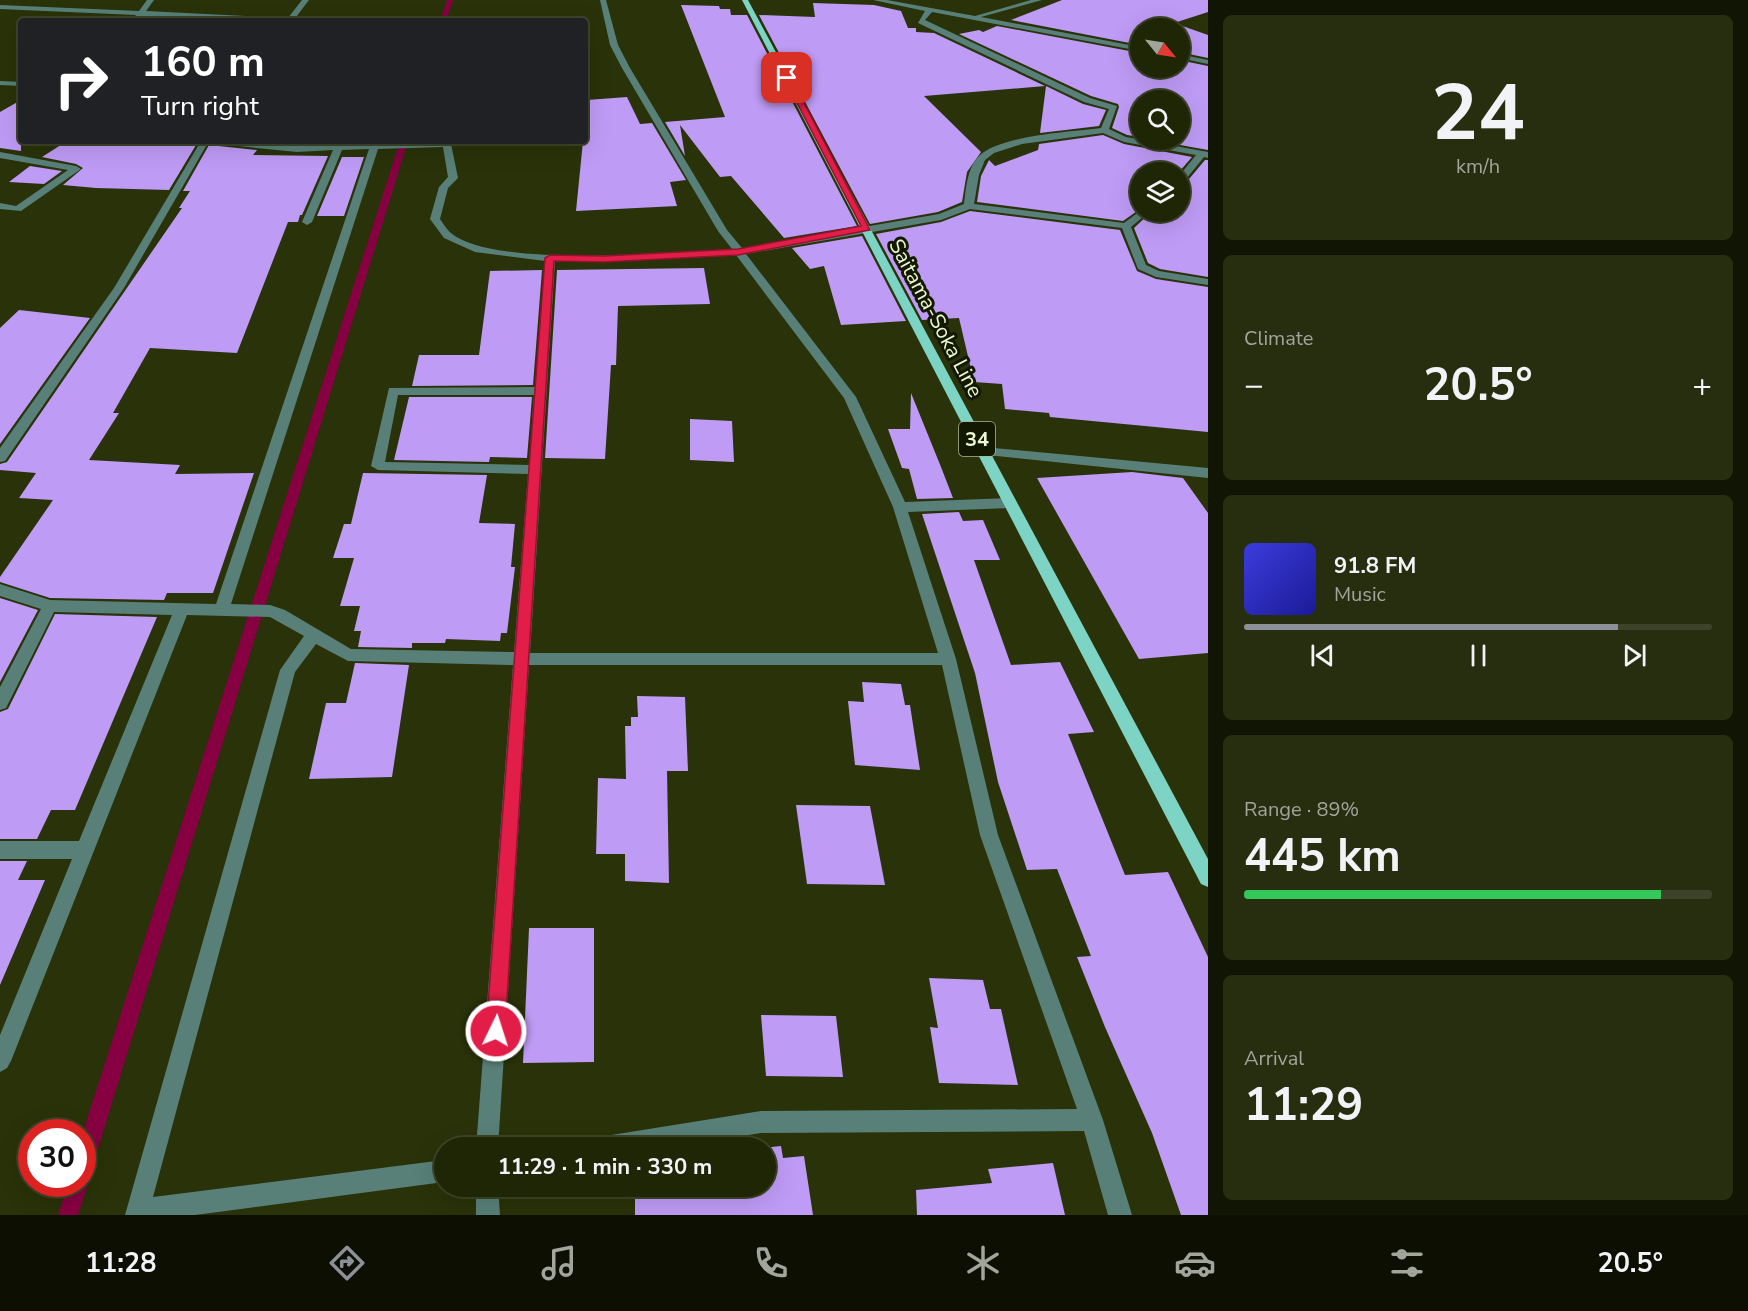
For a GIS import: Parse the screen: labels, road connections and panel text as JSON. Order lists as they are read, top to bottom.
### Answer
{
  "streets": {
    "main road": ["Saitama-Soka Line", "34"]
  },
  "north": "bottom right",
  "page": {
    "tile": [
      ["24", "km/h"],
      "Climate",
      ["Range · 89%", "445 km"],
      ["Arrival", "11:29"]
    ],
    "turn": ["160 m", "Turn right"],
    "heat": ["−", "20.5°", "+"],
    "song": ["91.8 FM", "Music"],
    "limit": "30",
    "trip": "11:29 · 1 min · 330 m",
    "tabs": ["11:28", "20.5°"]
  }
}
